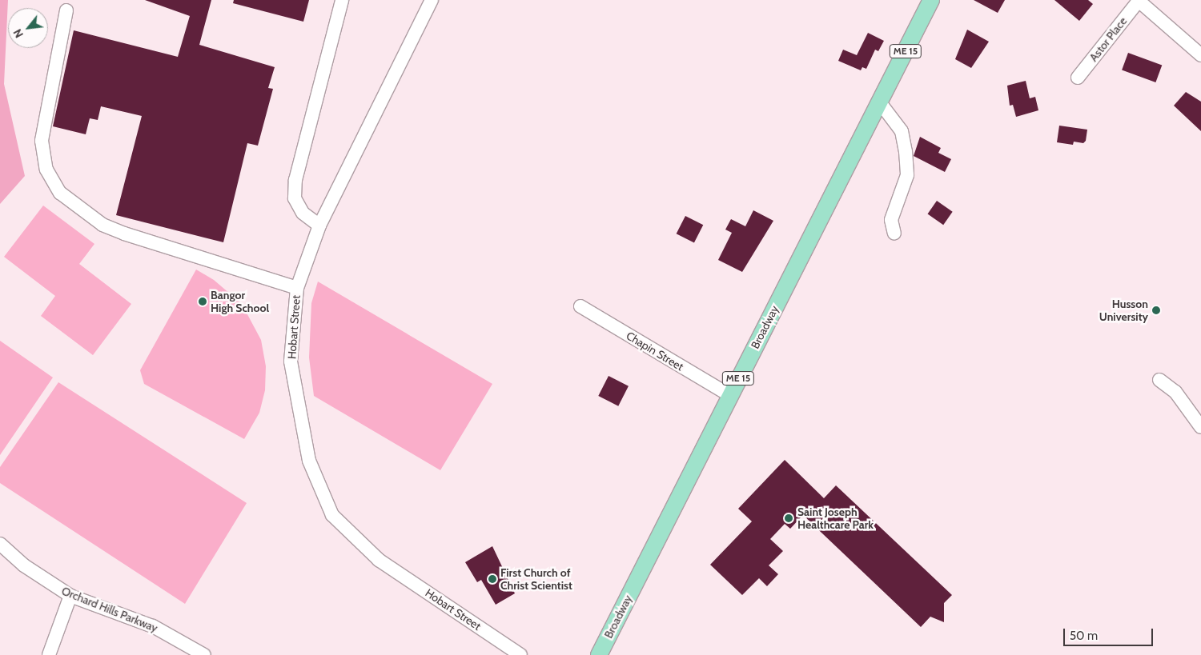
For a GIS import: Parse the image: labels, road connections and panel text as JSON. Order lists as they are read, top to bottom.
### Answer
{
  "streets": {
    "main road": ["ME 15", "Broadway"],
    "street": [
      "Astor Place",
      "Hobart Street",
      "Chapin Street",
      "Orchard Hills Parkway"
    ]
  },
  "crossings": [
    ["Broadway", "Chapin Street"]
  ],
  "places": [
    "Bangor High School",
    "Husson University",
    "Saint Joseph Healthcare Park",
    "First Church of Christ Scientist"
  ],
  "scale_bar": "50 m",
  "north": "bottom left"
}
